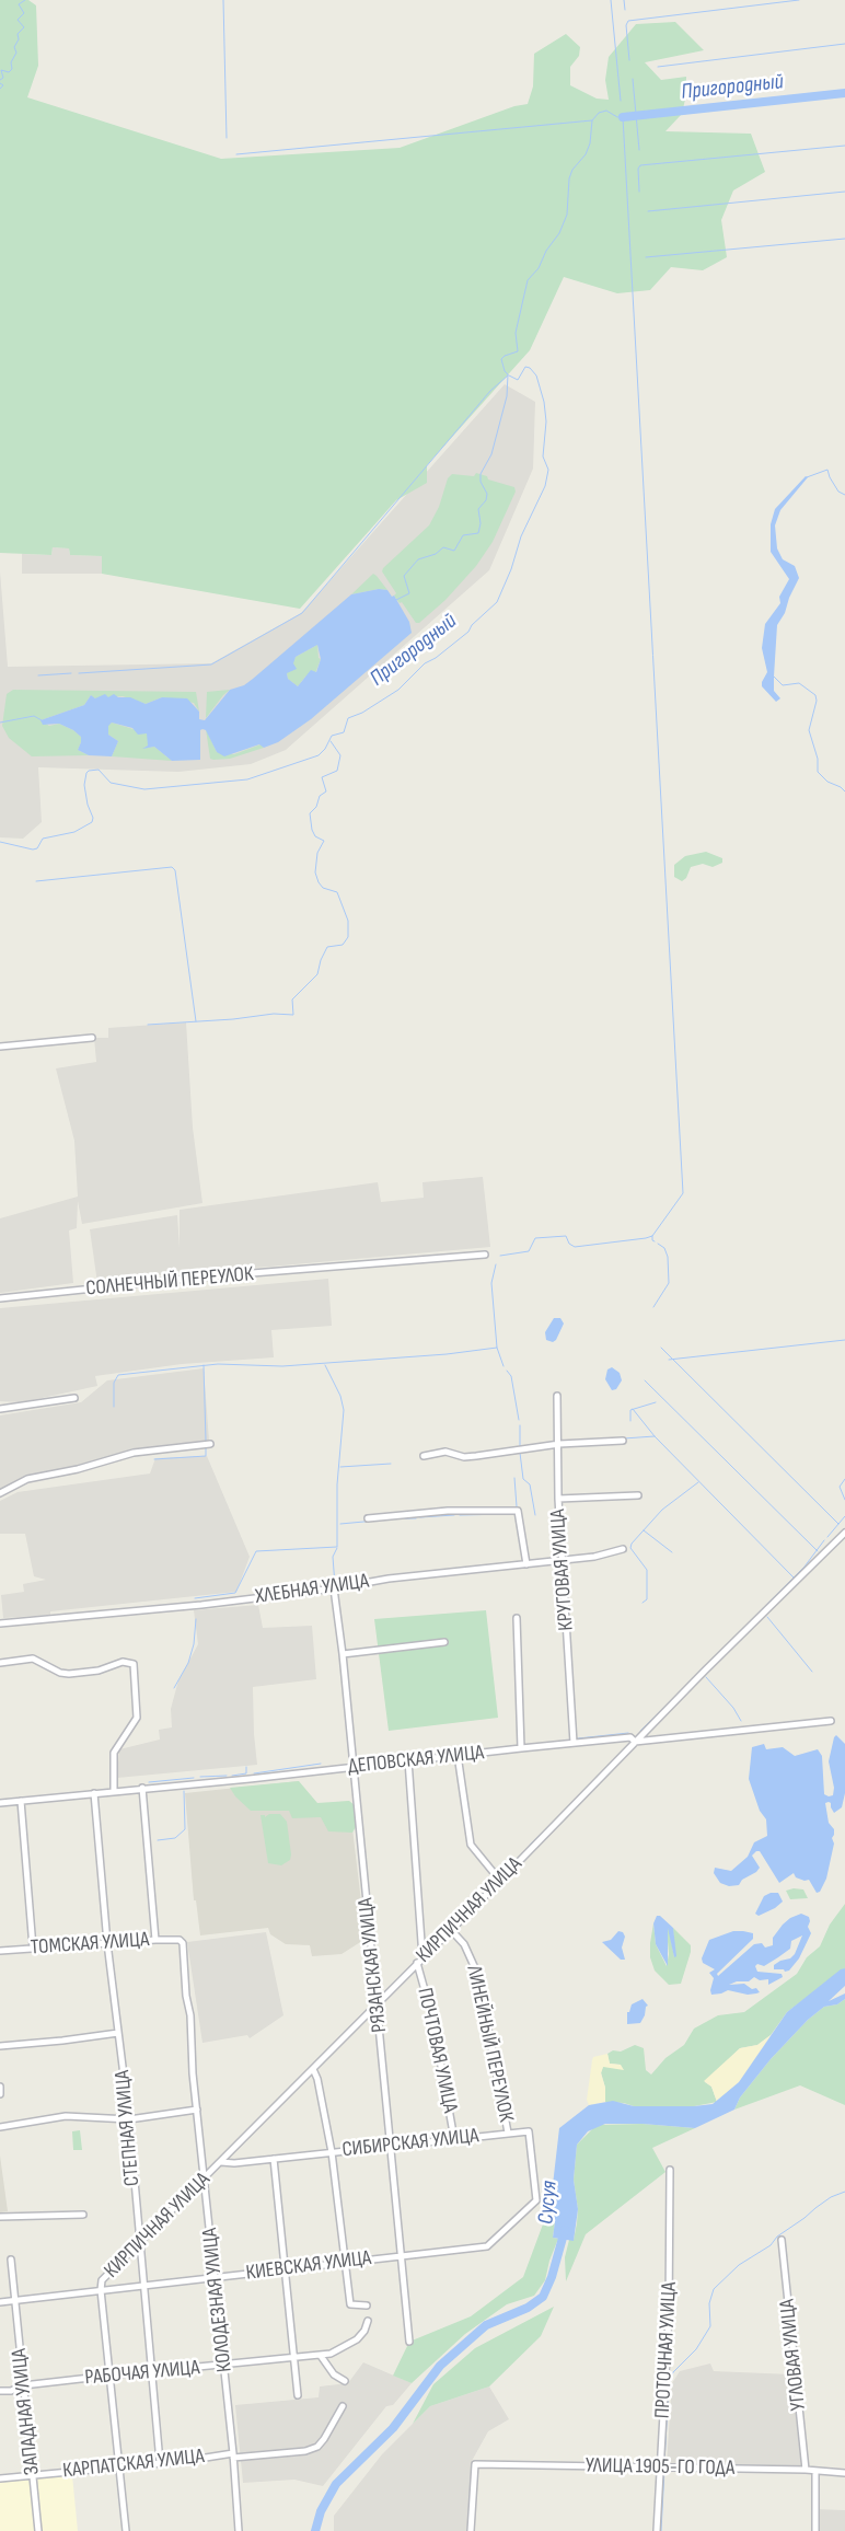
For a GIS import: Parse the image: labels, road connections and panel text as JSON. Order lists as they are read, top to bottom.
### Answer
{
  "streets": {
    "street": [
      "СОЛНЕЧНЫЙ ПЕРЕУЛОК",
      "КРУГОВАЯ УЛИЦА",
      "ХЛЕБНАЯ УЛИЦА",
      "ДЕПОВСКАЯ УЛИЦА",
      "КИРПИЧНАЯ УЛИЦА",
      "ТОМСКАЯ УЛИЦА",
      "РЯЗАНСКАЯ УЛИЦА",
      "ЛИНЕЙНЫЙ ПЕРЕУЛОК",
      "ПОЧТОВАЯ УЛИЦА",
      "СТЕПНАЯ УЛИЦА",
      "СИБИРСКАЯ УЛИЦА",
      "КИЕВСКАЯ УЛИЦА",
      "КОЛОДЕЗНАЯ УЛИЦА",
      "ПРОТОЧНАЯ УЛИЦА",
      "УГЛОВАЯ УЛИЦА",
      "РАБОЧАЯ УЛИЦА",
      "ЗАПАДНАЯ УЛИЦА",
      "КАРПАТСКАЯ УЛИЦА",
      "УЛИЦА 1905-ГО ГОДА"
    ]
  },
  "crossings": [
    ["КРУГОВАЯ УЛИЦА", "ХЛЕБНАЯ УЛИЦА"],
    ["КРУГОВАЯ УЛИЦА", "ДЕПОВСКАЯ УЛИЦА"],
    ["ХЛЕБНАЯ УЛИЦА", "РЯЗАНСКАЯ УЛИЦА"],
    ["ДЕПОВСКАЯ УЛИЦА", "КИРПИЧНАЯ УЛИЦА"],
    ["ДЕПОВСКАЯ УЛИЦА", "РЯЗАНСКАЯ УЛИЦА"],
    ["ДЕПОВСКАЯ УЛИЦА", "ПОЧТОВАЯ УЛИЦА"],
    ["ДЕПОВСКАЯ УЛИЦА", "СТЕПНАЯ УЛИЦА"],
    ["КИРПИЧНАЯ УЛИЦА", "РЯЗАНСКАЯ УЛИЦА"],
    ["КИРПИЧНАЯ УЛИЦА", "ЛИНЕЙНЫЙ ПЕРЕУЛОК"],
    ["КИРПИЧНАЯ УЛИЦА", "ПОЧТОВАЯ УЛИЦА"],
    ["КИРПИЧНАЯ УЛИЦА", "СТЕПНАЯ УЛИЦА"],
    ["КИРПИЧНАЯ УЛИЦА", "СИБИРСКАЯ УЛИЦА"],
    ["КИРПИЧНАЯ УЛИЦА", "КИЕВСКАЯ УЛИЦА"],
    ["КИРПИЧНАЯ УЛИЦА", "КОЛОДЕЗНАЯ УЛИЦА"],
    ["ТОМСКАЯ УЛИЦА", "СТЕПНАЯ УЛИЦА"],
    ["ТОМСКАЯ УЛИЦА", "КОЛОДЕЗНАЯ УЛИЦА"],
    ["РЯЗАНСКАЯ УЛИЦА", "СИБИРСКАЯ УЛИЦА"],
    ["РЯЗАНСКАЯ УЛИЦА", "КИЕВСКАЯ УЛИЦА"],
    ["ЛИНЕЙНЫЙ ПЕРЕУЛОК", "СИБИРСКАЯ УЛИЦА"],
    ["ПОЧТОВАЯ УЛИЦА", "СИБИРСКАЯ УЛИЦА"],
    ["СТЕПНАЯ УЛИЦА", "КИЕВСКАЯ УЛИЦА"],
    ["СТЕПНАЯ УЛИЦА", "РАБОЧАЯ УЛИЦА"],
    ["СТЕПНАЯ УЛИЦА", "КАРПАТСКАЯ УЛИЦА"],
    ["СИБИРСКАЯ УЛИЦА", "КИЕВСКАЯ УЛИЦА"],
    ["КИЕВСКАЯ УЛИЦА", "КОЛОДЕЗНАЯ УЛИЦА"],
    ["КИЕВСКАЯ УЛИЦА", "ЗАПАДНАЯ УЛИЦА"],
    ["КОЛОДЕЗНАЯ УЛИЦА", "РАБОЧАЯ УЛИЦА"],
    ["КОЛОДЕЗНАЯ УЛИЦА", "КАРПАТСКАЯ УЛИЦА"],
    ["ПРОТОЧНАЯ УЛИЦА", "УЛИЦА 1905-ГО ГОДА"],
    ["УГЛОВАЯ УЛИЦА", "УЛИЦА 1905-ГО ГОДА"],
    ["РАБОЧАЯ УЛИЦА", "ЗАПАДНАЯ УЛИЦА"],
    ["ЗАПАДНАЯ УЛИЦА", "КАРПАТСКАЯ УЛИЦА"]
  ],
  "water": ["Пригородный", "Сусуя"]
}
